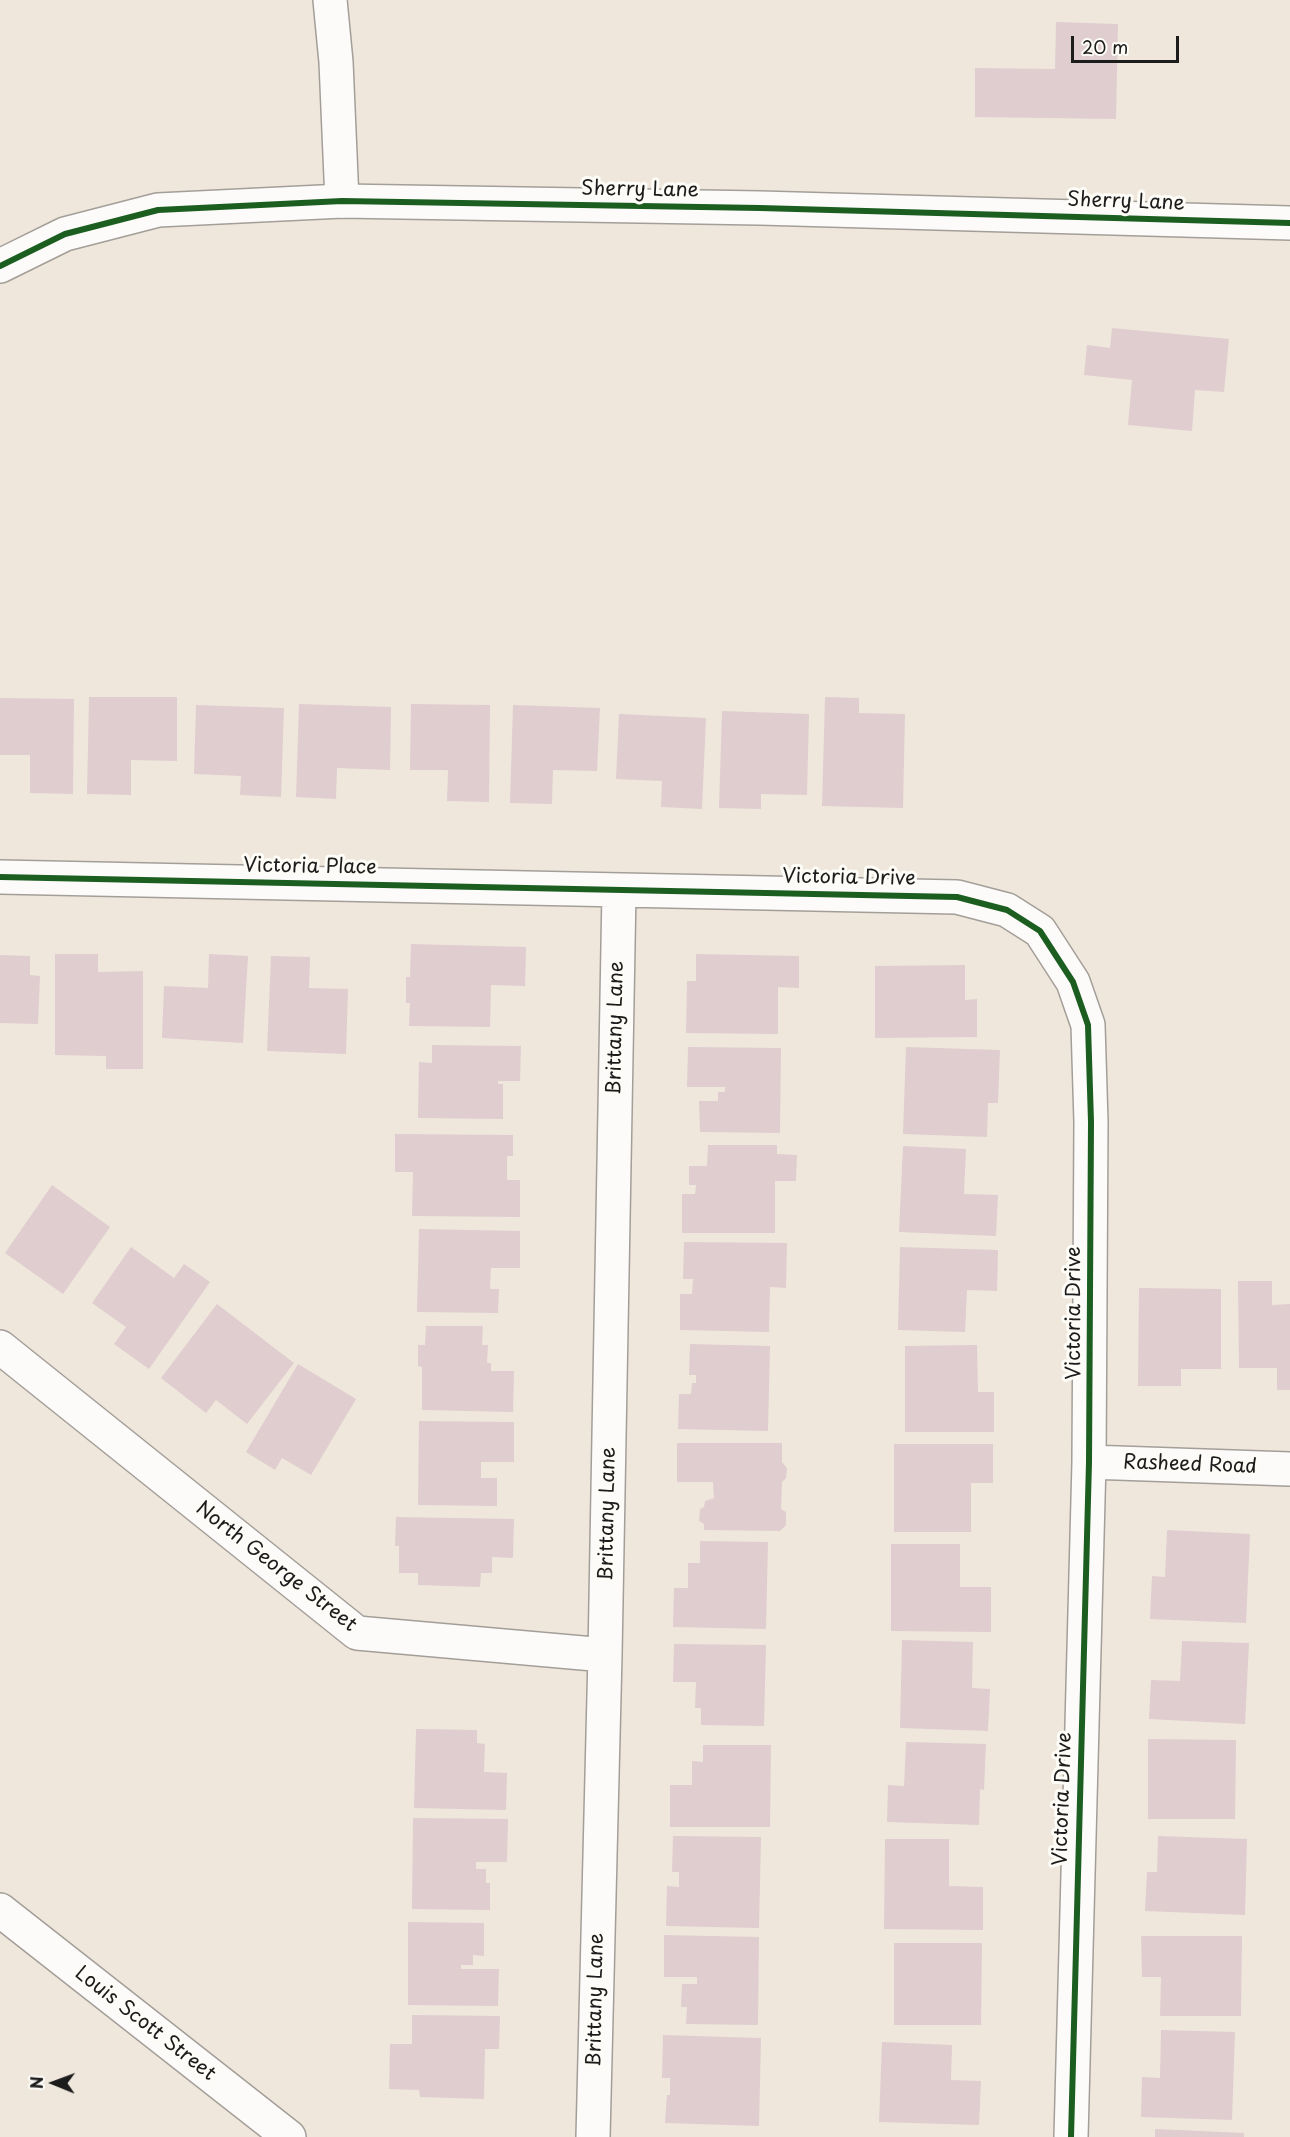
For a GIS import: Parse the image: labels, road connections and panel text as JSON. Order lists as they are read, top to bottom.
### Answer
{
  "streets": {
    "street": [
      "Sherry Lane",
      "Victoria Place",
      "Victoria Drive",
      "Brittany Lane",
      "Rasheed Road",
      "North George Street",
      "Louis Scott Street"
    ]
  },
  "crossings": [
    ["Victoria Place", "Victoria Drive"],
    ["Victoria Place", "Brittany Lane"],
    ["Victoria Drive", "Brittany Lane"],
    ["Victoria Drive", "Rasheed Road"],
    ["Brittany Lane", "North George Street"]
  ],
  "scale_bar": "20 m",
  "north": "left"
}
